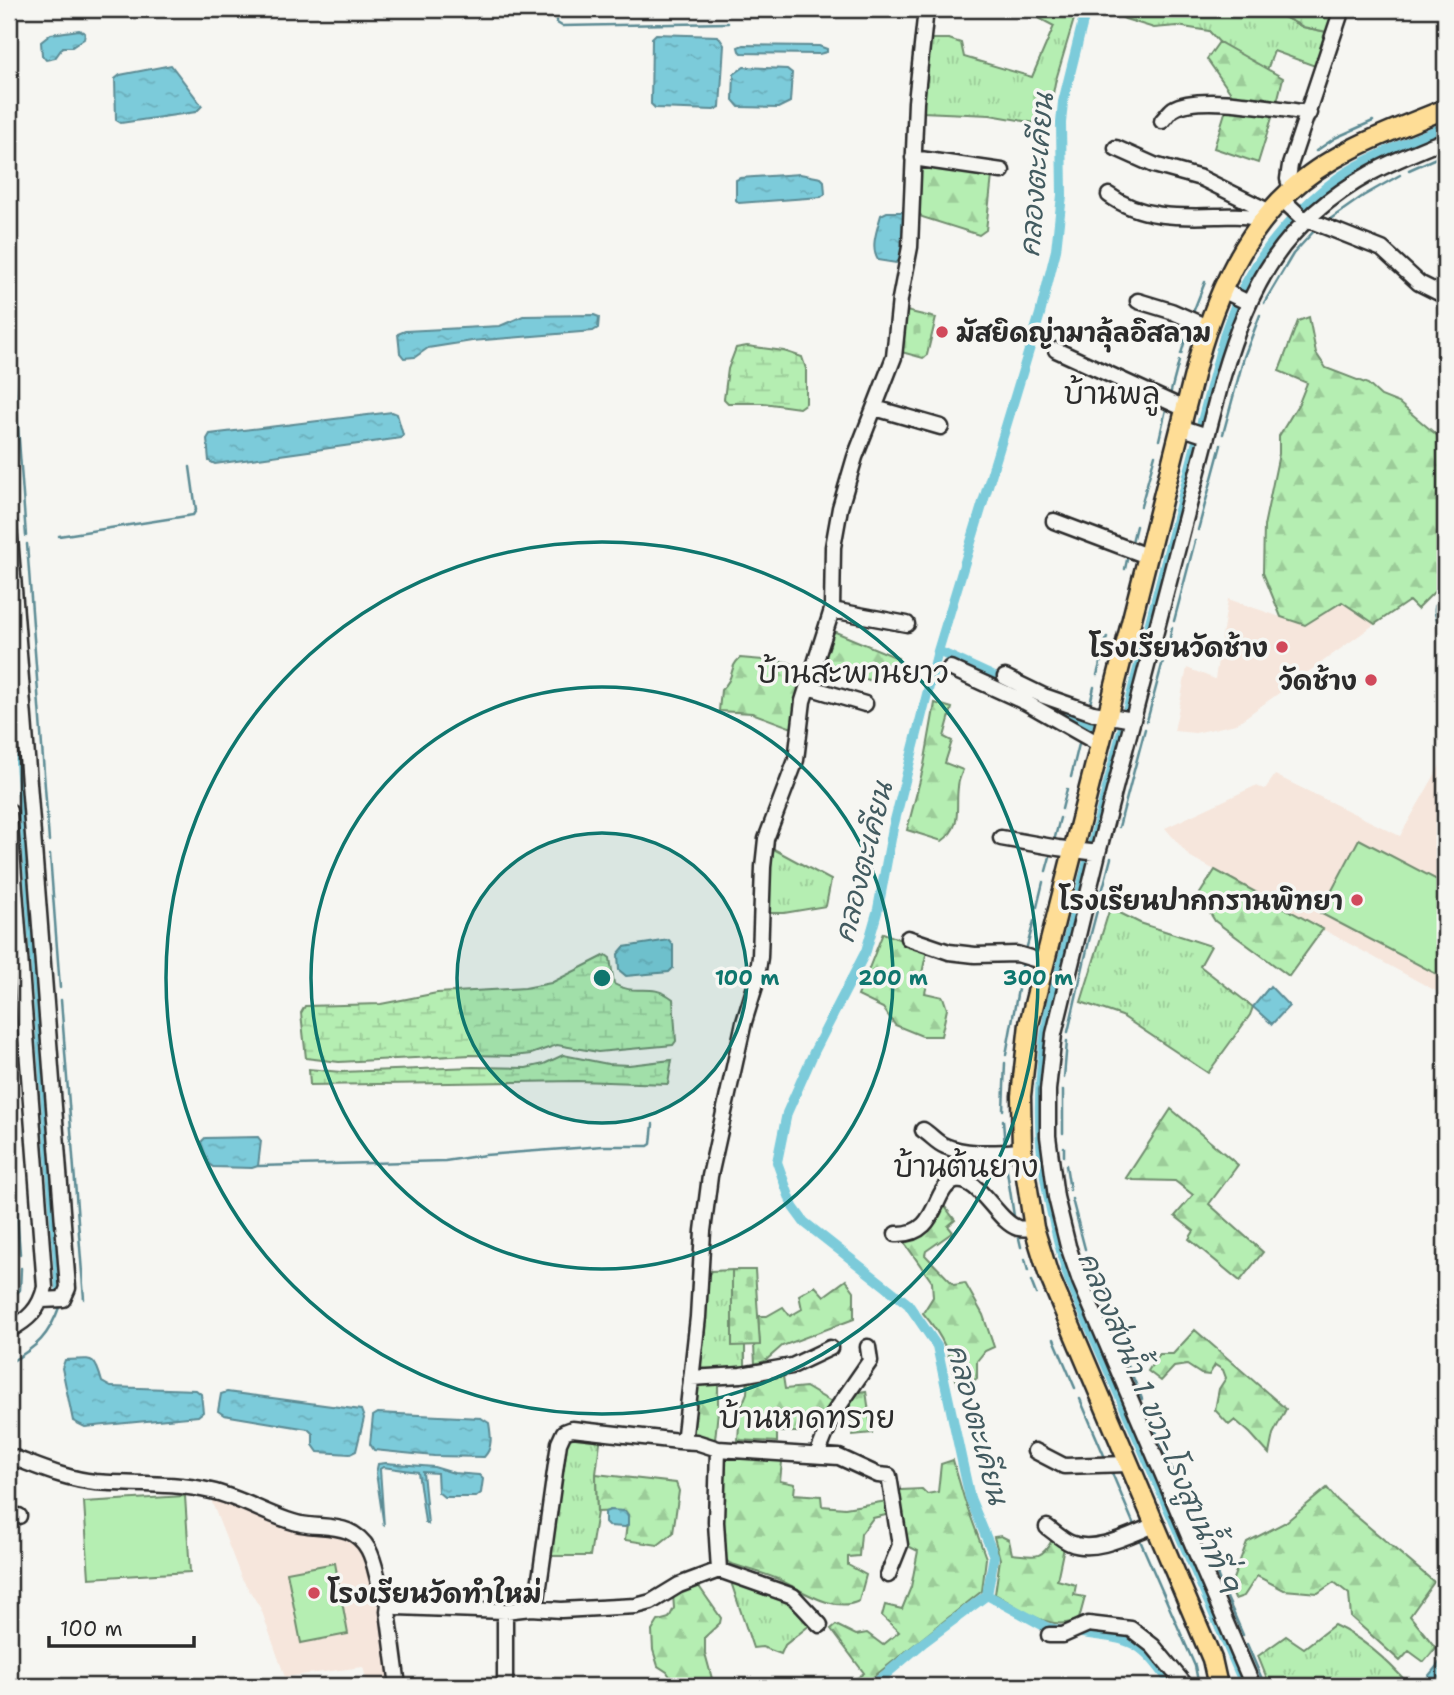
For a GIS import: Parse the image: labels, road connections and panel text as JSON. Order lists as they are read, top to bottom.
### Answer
{
  "districts": [
    "บ้านพลู",
    "บ้านสะพานยาว",
    "บ้านต้นยาง",
    "บ้านหาดทราย"
  ],
  "water": ["คลองตะเคียน", "คลองส่งน้ำ 1 ขวา-โรงสูบน้ำที่ 9"],
  "places": [
    "มัสยิดญ่ามาลุ้ลอิสลาม",
    "โรงเรียนวัดช้าง",
    "วัดช้าง",
    "โรงเรียนปากกรานพิทยา",
    "โรงเรียนวัดทำใหม่"
  ],
  "scale_bar": "100 m",
  "rings": ["100 m", "200 m", "300 m"]
}
